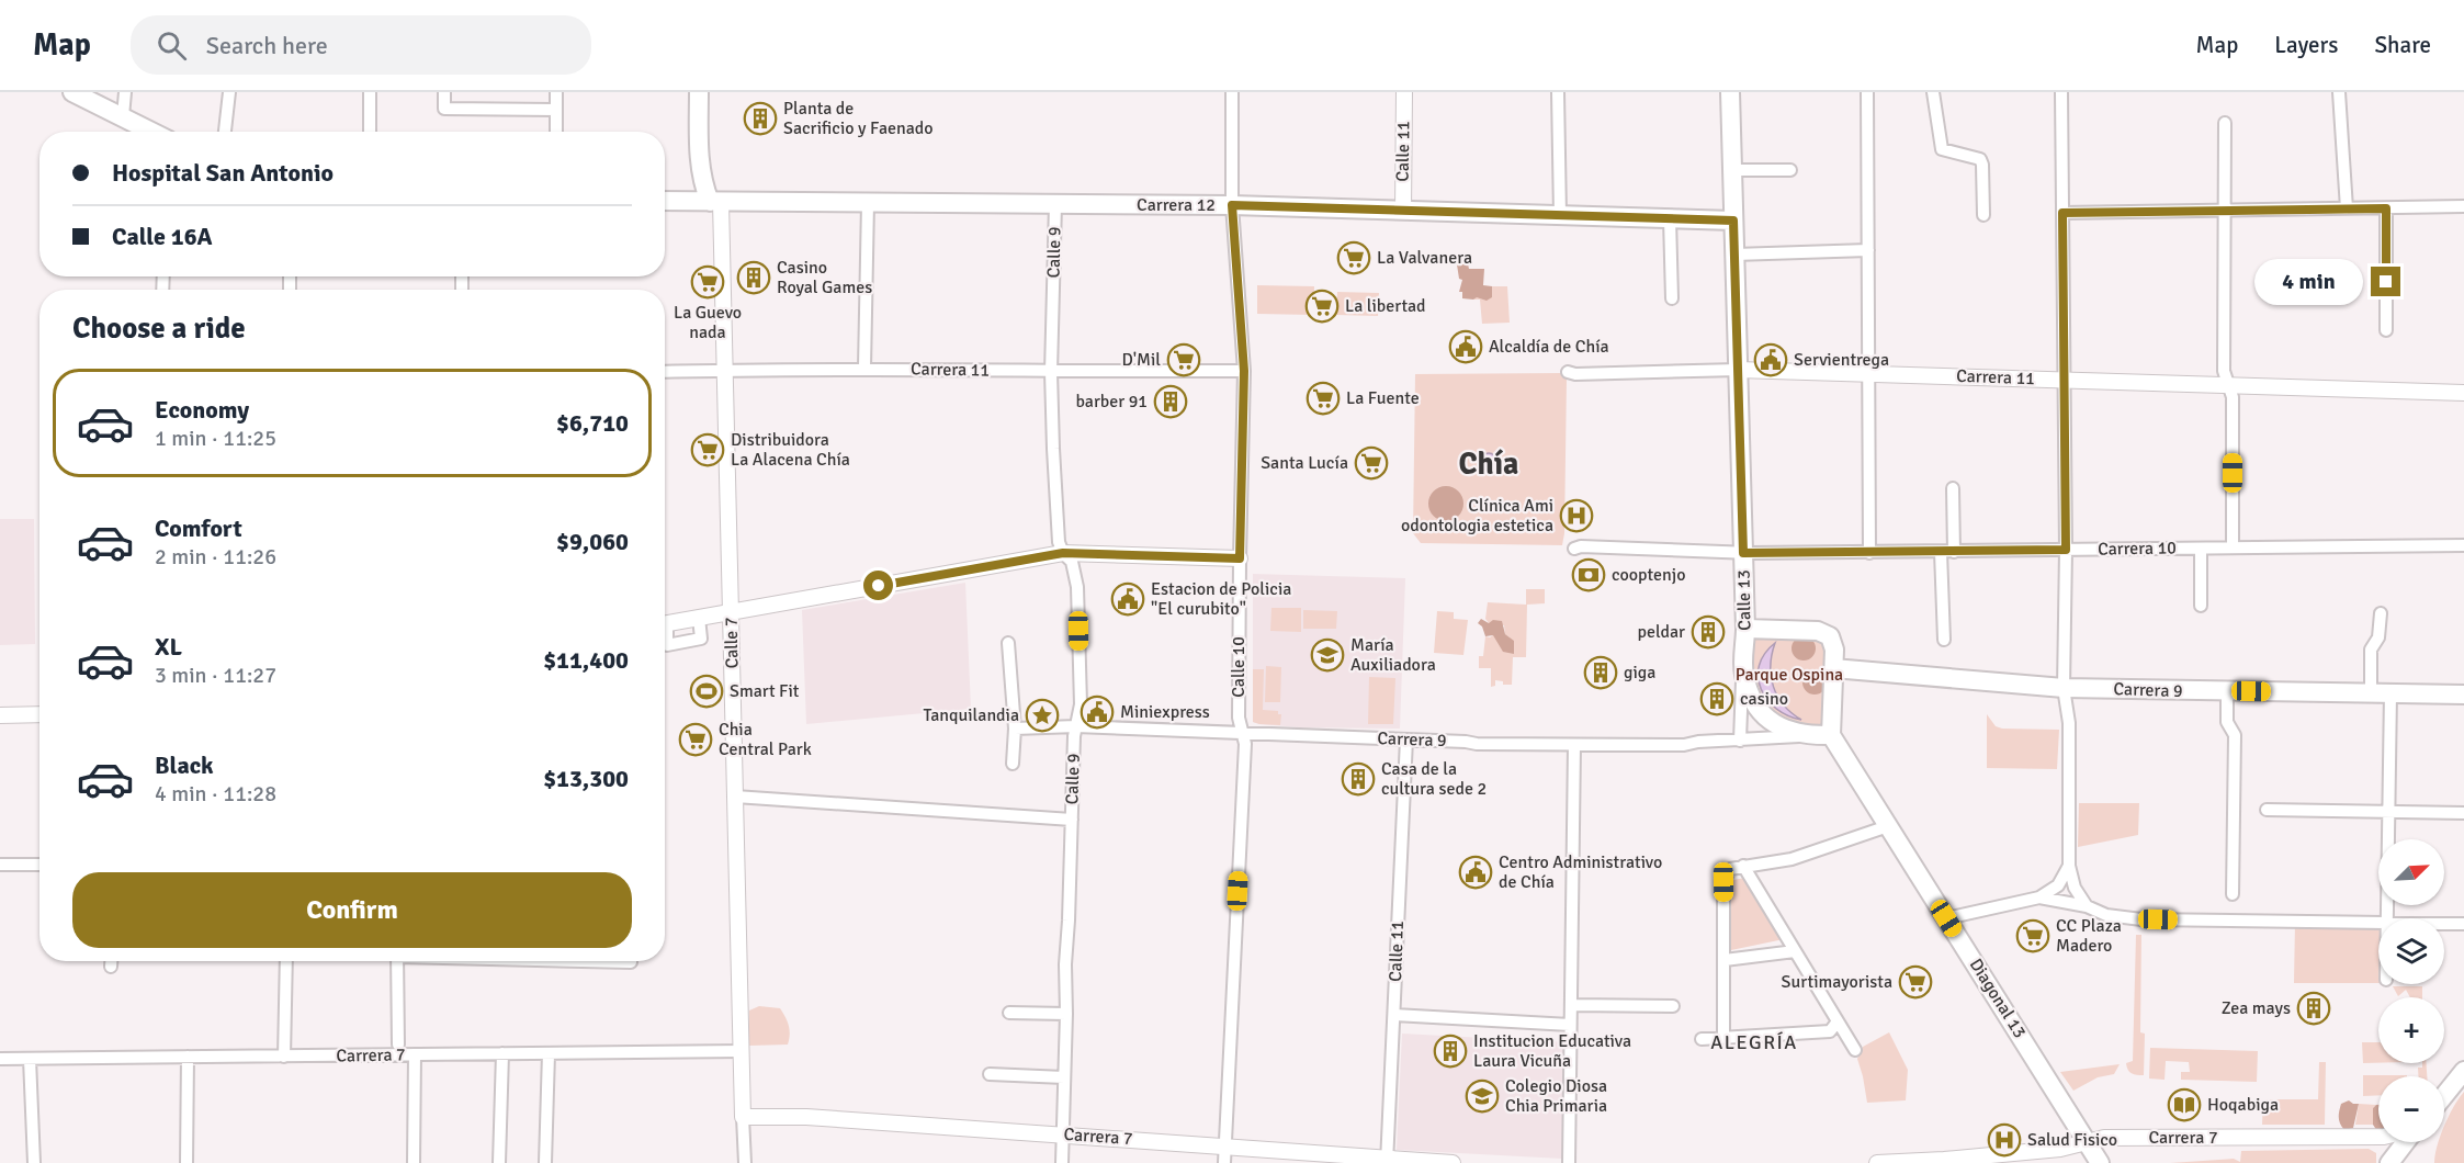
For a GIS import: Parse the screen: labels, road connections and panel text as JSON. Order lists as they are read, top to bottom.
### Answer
{
  "streets": {
    "main road": [
      "Carrera 12",
      "Calle 13",
      "Calle 7",
      "Carrera 9",
      "Diagonal 13"
    ],
    "street": [
      "Calle 11",
      "Calle 9",
      "Carrera 11",
      "Carrera 10",
      "Calle 10",
      "Carrera 7"
    ]
  },
  "crossings": [
    ["Calle 11", "Carrera 12"],
    ["Calle 11", "Carrera 9"],
    ["Calle 11", "Carrera 7"],
    ["Carrera 12", "Calle 9"],
    ["Carrera 12", "Calle 13"],
    ["Carrera 12", "Calle 7"],
    ["Carrera 12", "Calle 10"],
    ["Calle 9", "Carrera 11"],
    ["Calle 9", "Carrera 9"],
    ["Calle 9", "Carrera 7"],
    ["Carrera 11", "Calle 13"],
    ["Carrera 11", "Calle 7"],
    ["Carrera 11", "Calle 10"],
    ["Carrera 10", "Calle 13"],
    ["Calle 13", "Carrera 9"],
    ["Calle 13", "Diagonal 13"],
    ["Calle 7", "Carrera 7"],
    ["Calle 10", "Carrera 9"],
    ["Calle 10", "Carrera 7"],
    ["Diagonal 13", "Carrera 7"]
  ],
  "districts": ["Chía", "ALEGRÍA"],
  "parks": ["Parque Ospina"],
  "places": {
    "building": [
      "Planta de Sacrificio y Faenado",
      "Casino Royal Games",
      "barber 91",
      "peldar",
      "giga",
      "casino",
      "Casa de la cultura sede 2",
      "Zea mays",
      "Institucion Educativa Laura Vicuña"
    ],
    "supermarket": [
      "La Valvanera",
      "La Guevo nada",
      "La libertad",
      "D'Mil",
      "La Fuente",
      "Distribuidora La Alacena Chía",
      "Santa Lucía",
      "Chia Central Park",
      "CC Plaza Madero",
      "Surtimayorista"
    ],
    "public building": [
      "Alcaldía de Chía",
      "Servientrega",
      "Estacion de Policia \"El curubito\"",
      "Miniexpress",
      "Centro Administrativo de Chía"
    ],
    "hospital": ["Clínica Ami odontologia estetica", "Salud Fisico"],
    "bank": ["cooptenjo"],
    "school or university": ["María Auxiliadora", "Colegio Diosa Chia Primaria"],
    "sports": ["Smart Fit"],
    "place": ["Tanquilandia"],
    "library": ["Hoqabiga"]
  },
  "north": "top right",
  "page": {
    "header": "Map",
    "search": "Search here",
    "nav": ["Map", "Layers", "Share"],
    "banner": ["Hospital San Antonio", "Calle 16A"],
    "bubble": "4 min",
    "heading": "Choose a ride",
    "list": [
      {
        "name": "Economy",
        "note": "1 min · 11:25",
        "value": "$6,710"
      },
      {
        "name": "Comfort",
        "note": "2 min · 11:26",
        "value": "$9,060"
      },
      {
        "name": "XL",
        "note": "3 min · 11:27",
        "value": "$11,400"
      },
      {
        "name": "Black",
        "note": "4 min · 11:28",
        "value": "$13,300"
      }
    ],
    "map_buttons": ["+", "−"],
    "buttons": "Confirm"
  }
}
